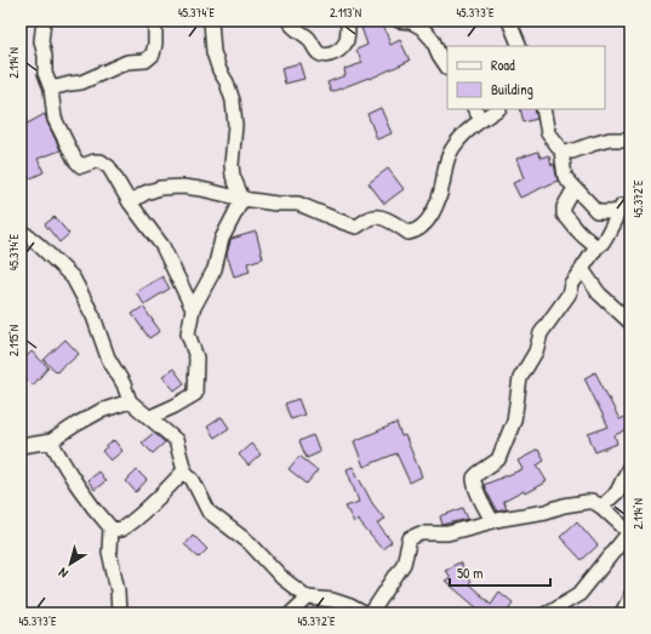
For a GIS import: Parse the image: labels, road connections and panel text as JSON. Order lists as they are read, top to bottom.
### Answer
{
  "legend": ["Road", "Building"],
  "scale_bar": "50 m",
  "north": "bottom left",
  "coordinates": [
    "45.374°E",
    "2.113°N",
    "45.373°E",
    "2.114°N",
    "45.372°E",
    "2.115°N"
  ]
}
